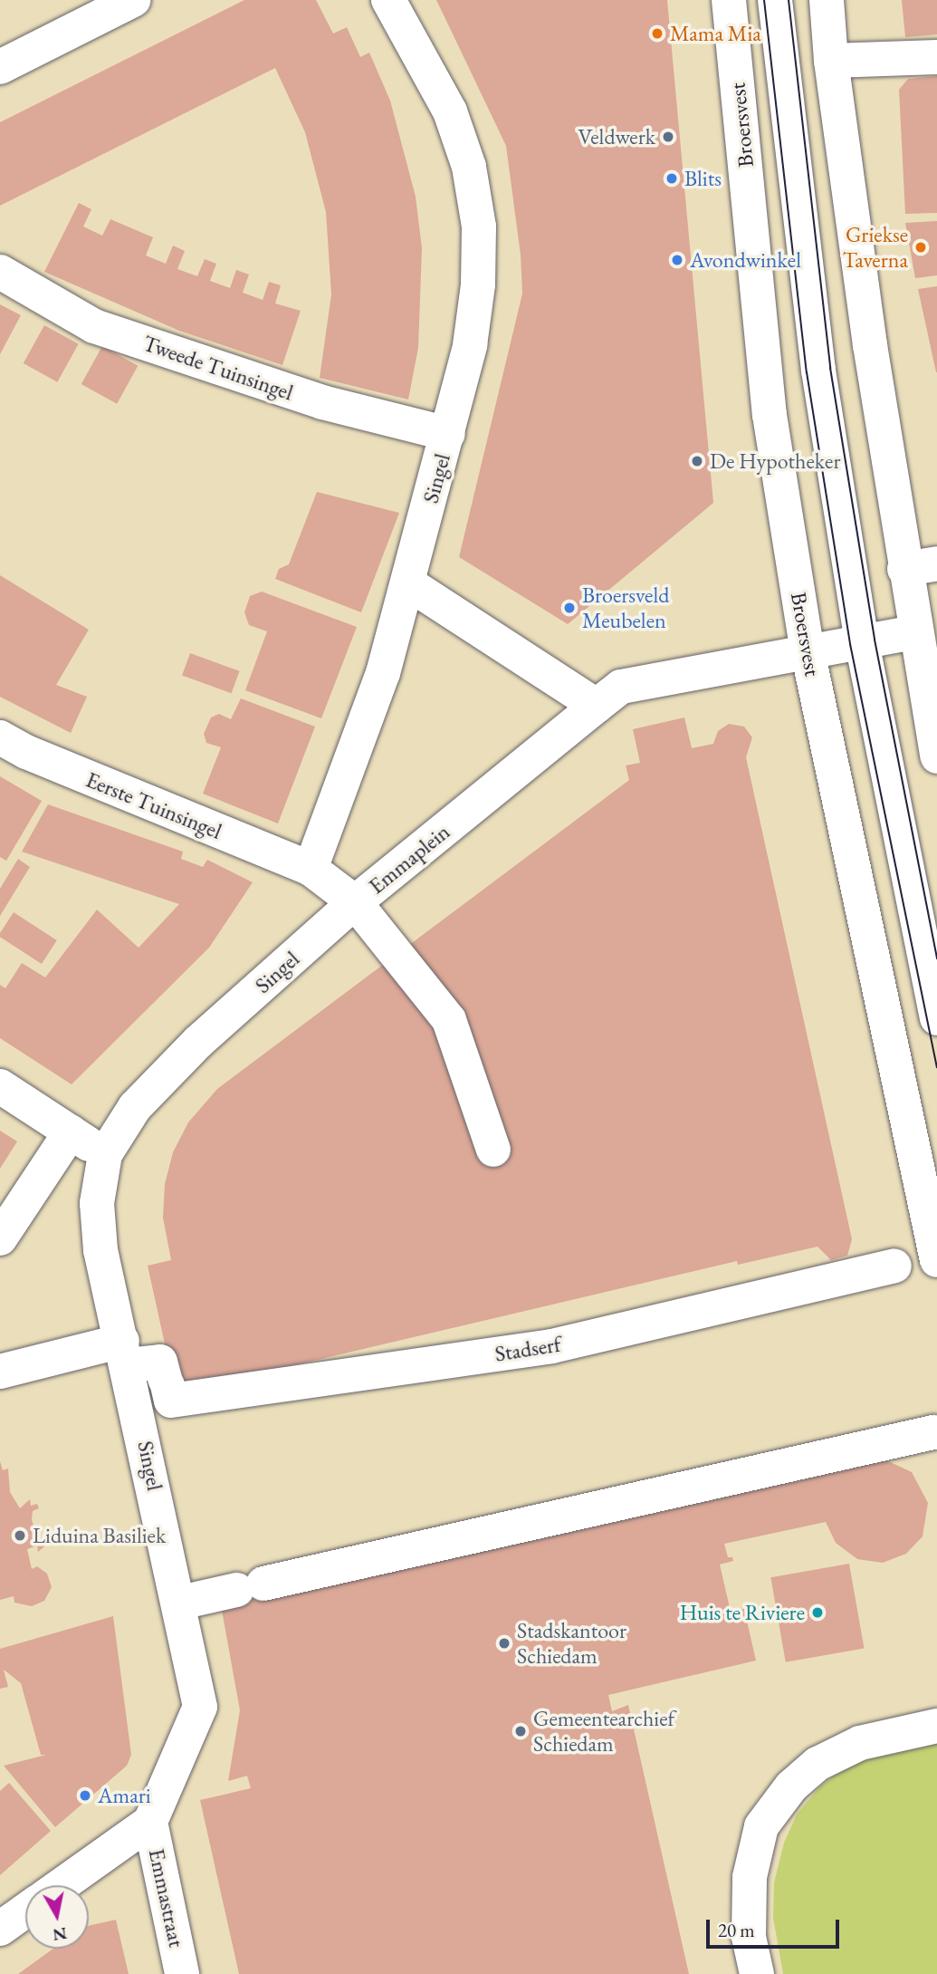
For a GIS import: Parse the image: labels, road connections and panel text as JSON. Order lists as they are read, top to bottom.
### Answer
{
  "streets": {
    "street": [
      "Broersvest",
      "Tweede Tuinsingel",
      "Singel",
      "Eerste Tuinsingel",
      "Emmaplein",
      "Stadserf",
      "Emmastraat"
    ]
  },
  "crossings": [
    ["Broersvest", "Emmaplein"],
    ["Tweede Tuinsingel", "Singel"],
    ["Singel", "Eerste Tuinsingel"],
    ["Singel", "Emmaplein"],
    ["Singel", "Stadserf"],
    ["Singel", "Emmastraat"]
  ],
  "places": [
    "Mama Mia",
    "Veldwerk",
    "Blits",
    "Griekse Taverna",
    "Avondwinkel",
    "De Hypotheker",
    "Broersveld Meubelen",
    "Liduina Basiliek",
    "Huis te Riviere",
    "Stadskantoor Schiedam",
    "Gemeentearchief Schiedam",
    "Amari"
  ],
  "scale_bar": "20 m",
  "north": "bottom"
}
